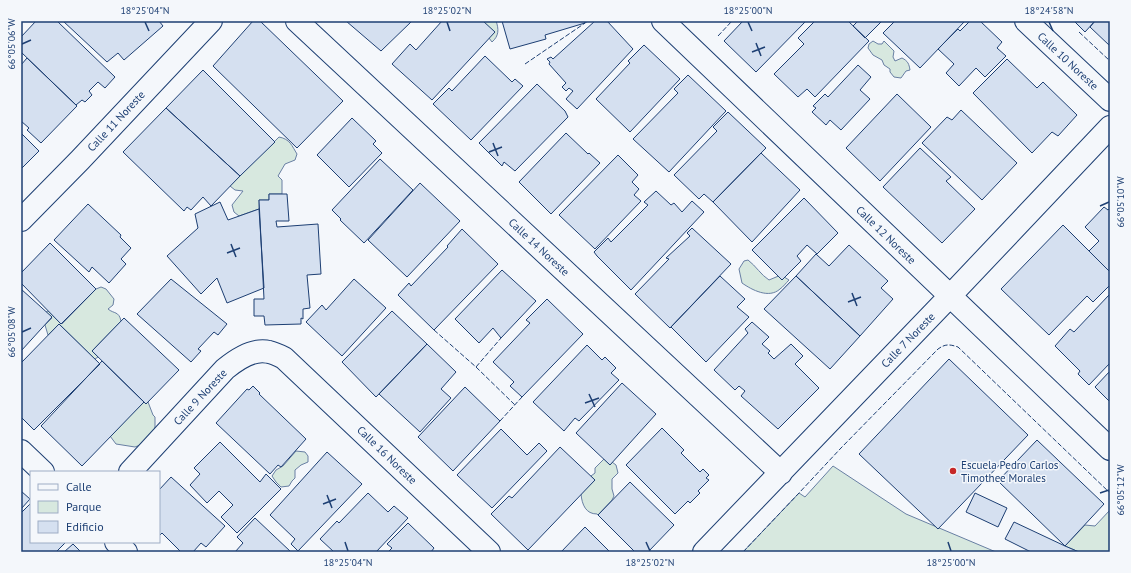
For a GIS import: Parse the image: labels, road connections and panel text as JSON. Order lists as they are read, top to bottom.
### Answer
{
  "streets": {
    "street": [
      "Calle 10 Noreste",
      "Calle 11 Noreste",
      "Calle 12 Noreste",
      "Calle 14 Noreste",
      "Calle 7 Noreste",
      "Calle 9 Noreste",
      "Calle 16 Noreste"
    ]
  },
  "crossings": [
    ["Calle 12 Noreste", "Calle 7 Noreste"],
    ["Calle 14 Noreste", "Calle 7 Noreste"],
    ["Calle 9 Noreste", "Calle 16 Noreste"]
  ],
  "places": ["Escuela Pedro Carlos Timothee Morales"],
  "legend": ["Calle", "Parque", "Edificio"],
  "coordinates": [
    "18°25'04\"N",
    "18°25'02\"N",
    "18°25'00\"N",
    "18°24'58\"N",
    "66°05'06\"W",
    "66°05'10\"W",
    "66°05'08\"W",
    "66°05'12\"W"
  ]
}
